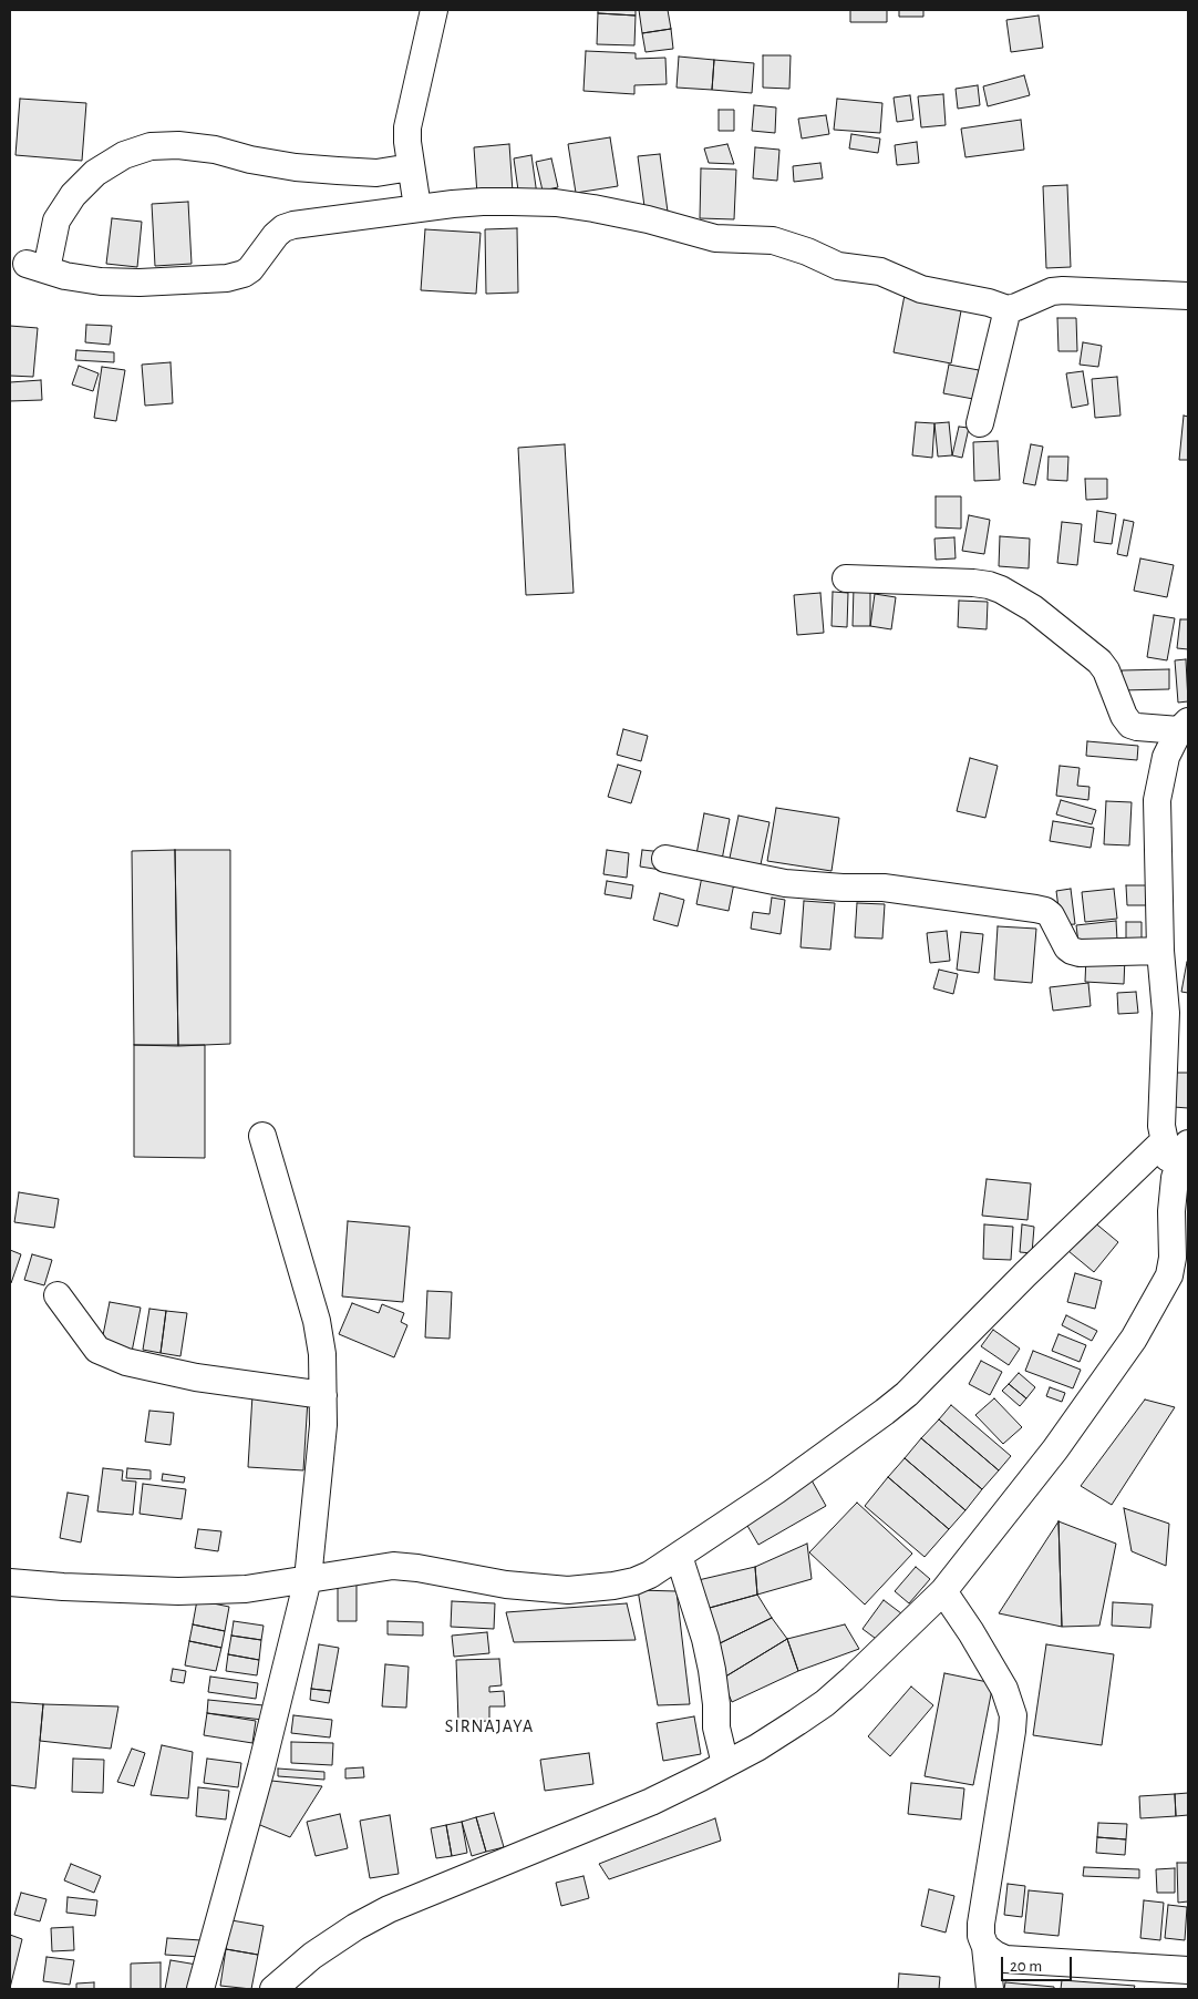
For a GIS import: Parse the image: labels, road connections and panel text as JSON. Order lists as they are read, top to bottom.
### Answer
{
  "districts": ["SIRNAJAYA"],
  "scale_bar": "20 m"
}
